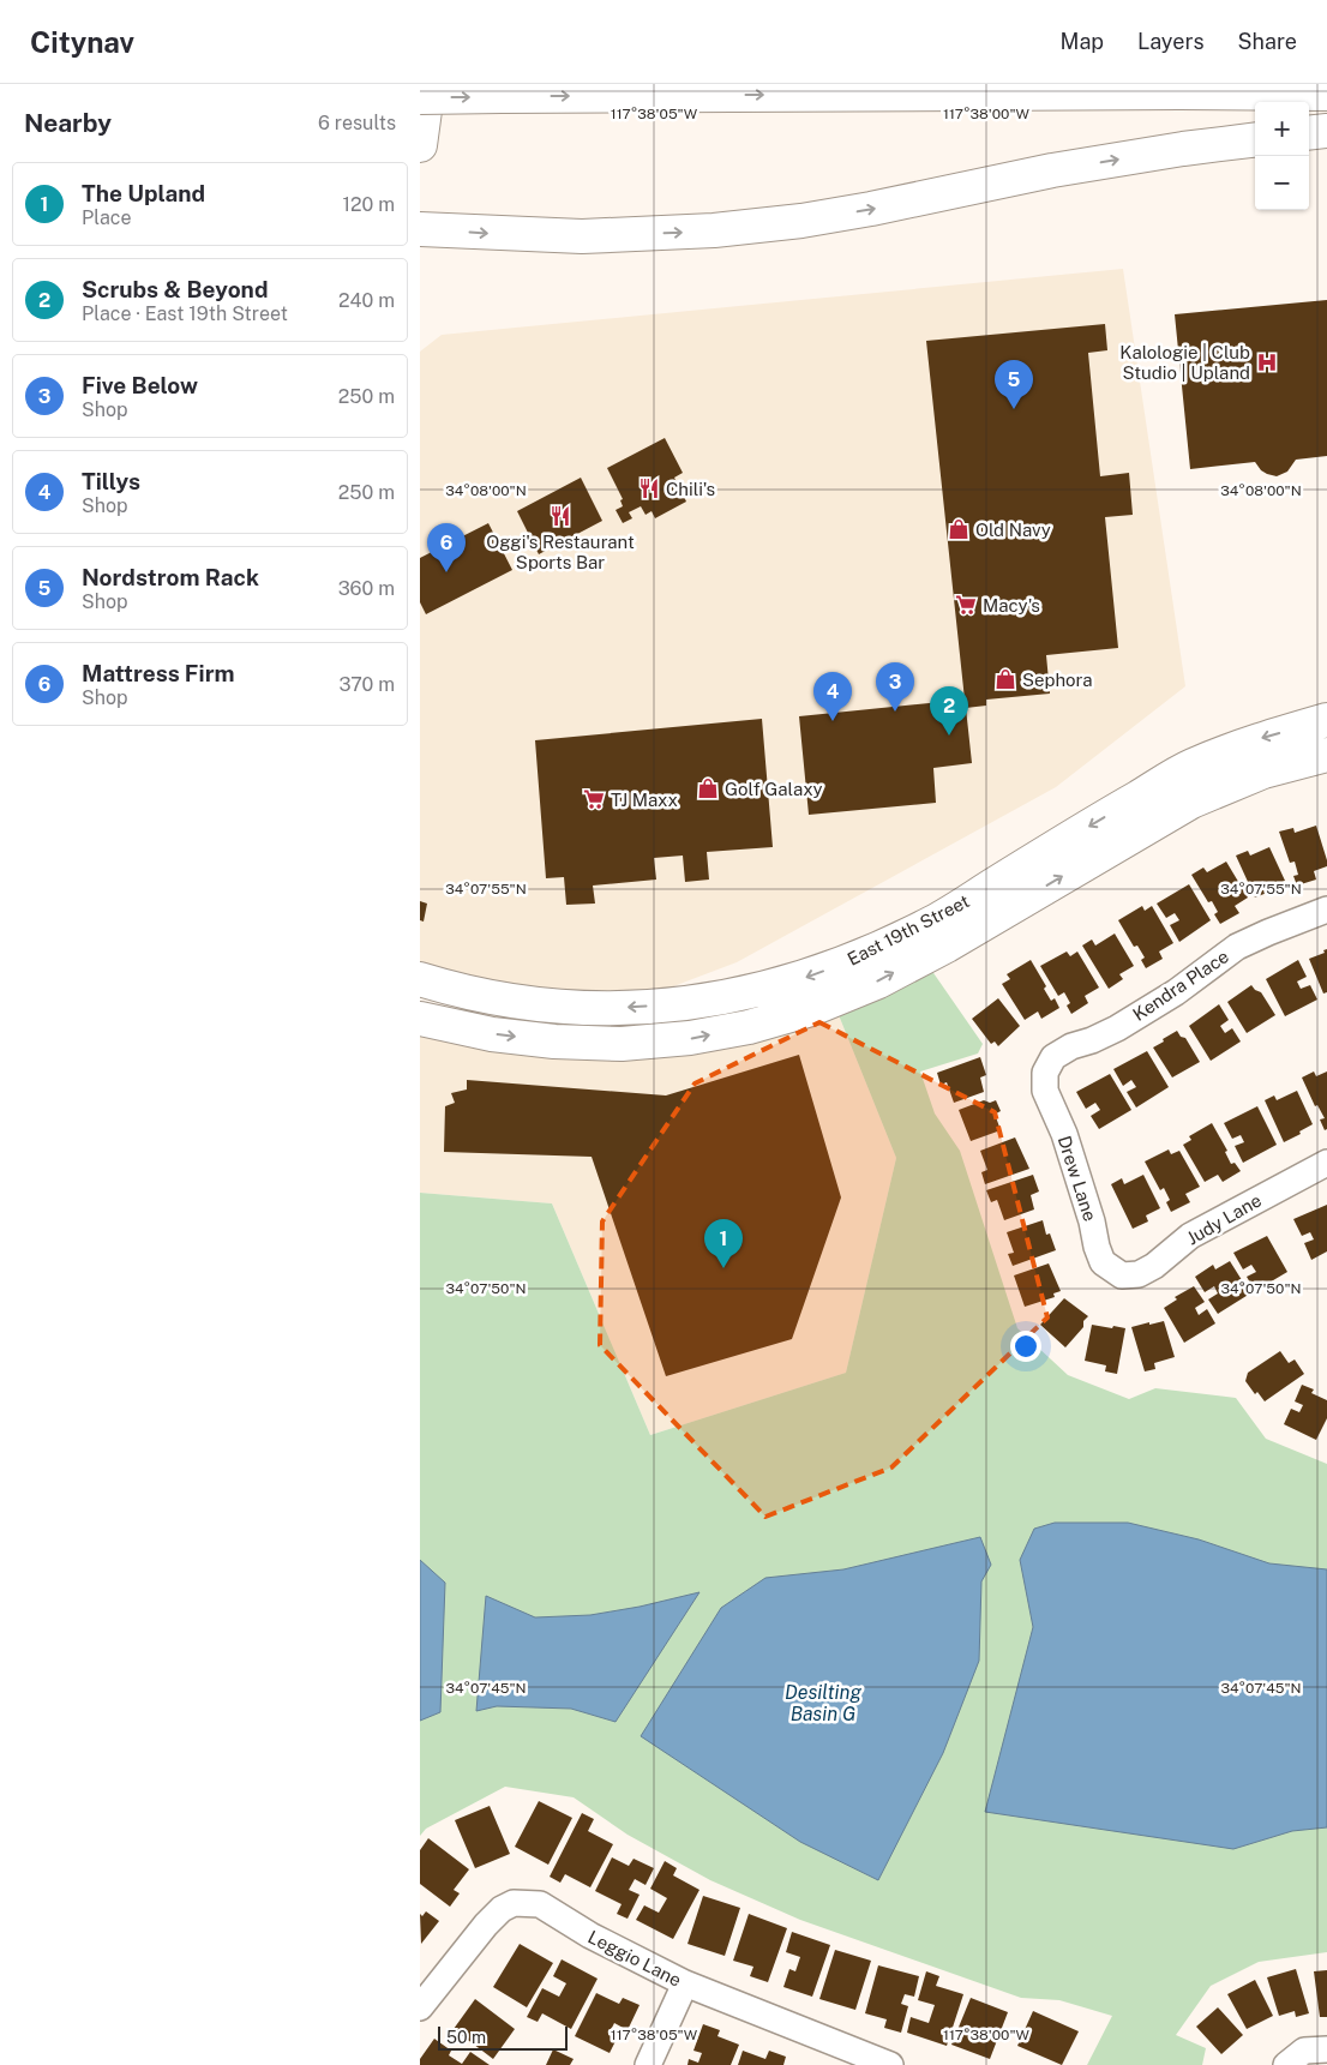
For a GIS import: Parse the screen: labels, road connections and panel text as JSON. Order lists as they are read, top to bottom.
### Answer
{
  "streets": {
    "main road": ["East 19th Street"],
    "street": [
      "Kendra Place",
      "Drew Lane",
      "Judy Lane",
      "Leggio Lane"
    ]
  },
  "crossings": [
    ["Kendra Place", "Drew Lane"],
    ["Drew Lane", "Judy Lane"]
  ],
  "water": ["Desilting Basin G"],
  "places": {
    "hospital": ["Kalologie | Club Studio | Upland"],
    "restaurant": ["Chili's", "Oggi's Restaurant Sports Bar"],
    "shop": ["Old Navy", "Sephora", "Golf Galaxy"],
    "supermarket": ["Macy's", "TJ Maxx"]
  },
  "scale_bar": "50 m",
  "page": {
    "header": "Citynav",
    "nav": ["Map", "Layers", "Share"],
    "heading": ["Nearby", "6 results"],
    "map_buttons": ["+", "−"],
    "list": [
      {
        "mark": "1",
        "name": "The Upland",
        "note": "Place",
        "value": "120 m"
      },
      {
        "mark": "2",
        "name": "Scrubs & Beyond",
        "note": "Place · East 19th Street",
        "value": "240 m"
      },
      {
        "mark": "3",
        "name": "Five Below",
        "note": "Shop",
        "value": "250 m"
      },
      {
        "mark": "4",
        "name": "Tillys",
        "note": "Shop",
        "value": "250 m"
      },
      {
        "mark": "5",
        "name": "Nordstrom Rack",
        "note": "Shop",
        "value": "360 m"
      },
      {
        "mark": "6",
        "name": "Mattress Firm",
        "note": "Shop",
        "value": "370 m"
      }
    ],
    "pins": [
      "5",
      "6",
      "3",
      "4",
      "2",
      "1"
    ],
    "scale": "50 m"
  },
  "coordinates": [
    "117°38'05\"W",
    "117°38'00\"W",
    "34°08'00\"N",
    "34°07'55\"N",
    "34°07'50\"N",
    "34°07'45\"N"
  ]
}
